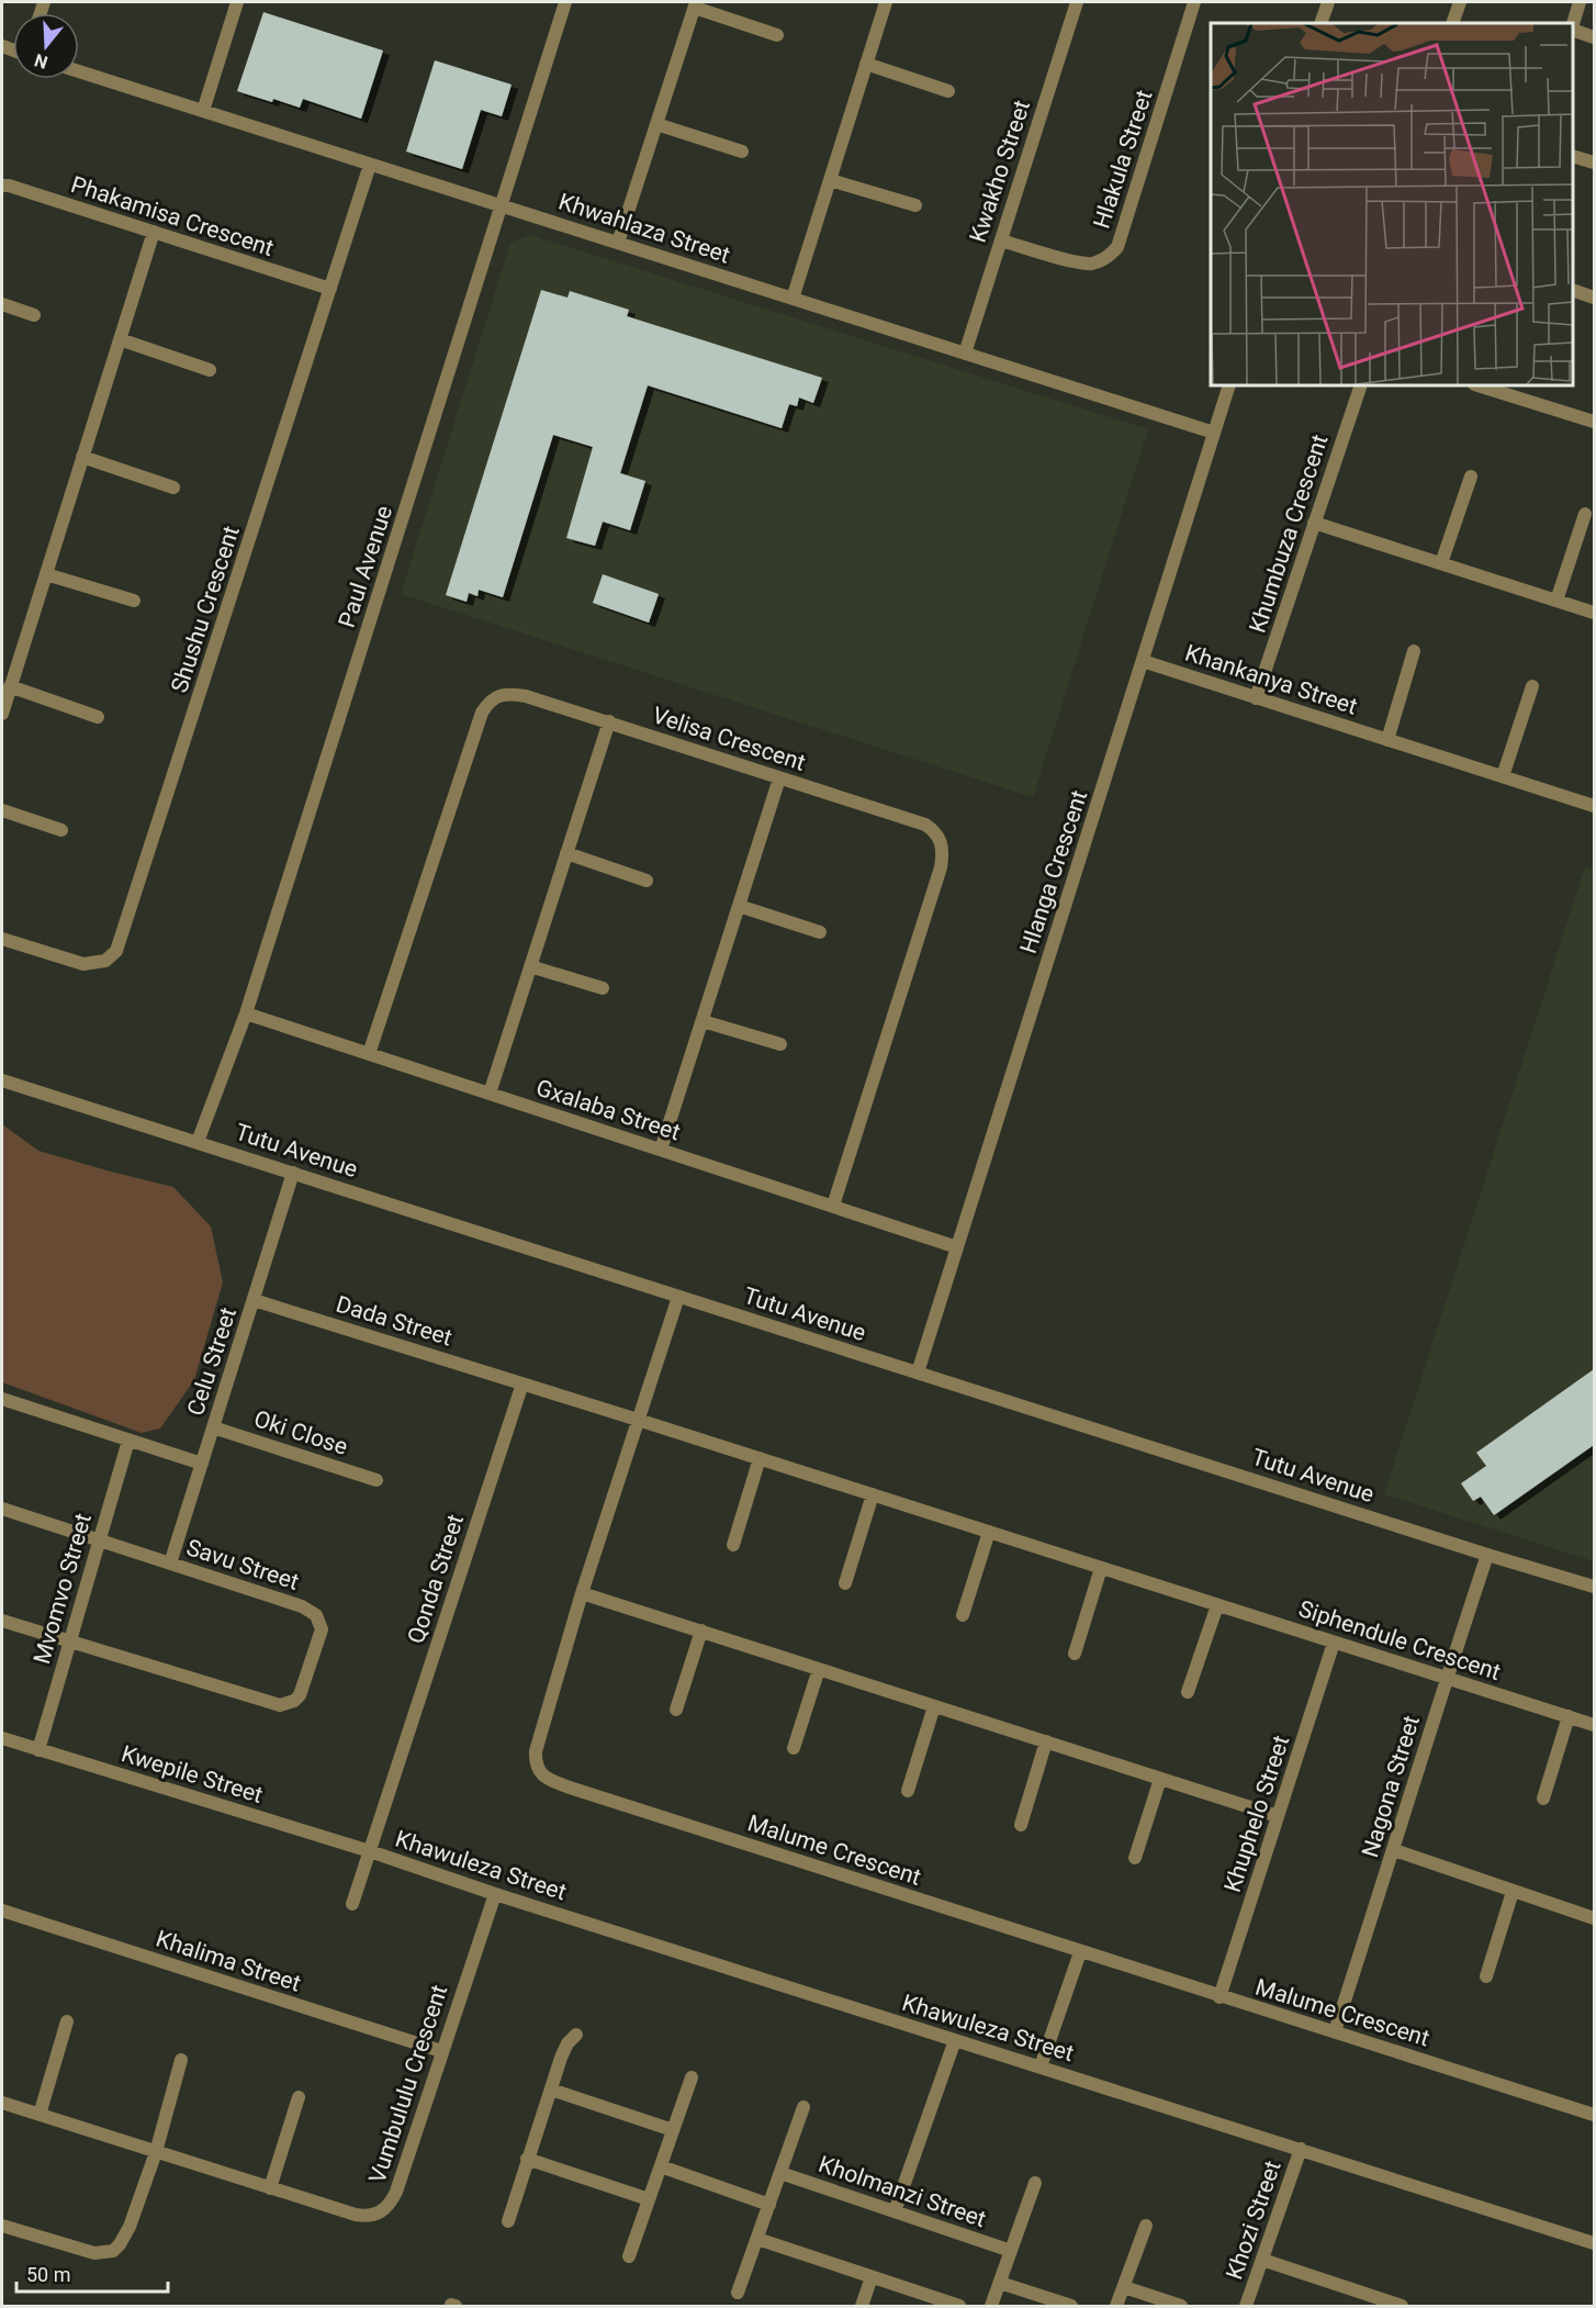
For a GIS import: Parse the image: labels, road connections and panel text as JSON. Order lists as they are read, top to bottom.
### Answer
{
  "streets": {
    "street": [
      "Hlakula Street",
      "Kwakho Street",
      "Phakamisa Crescent",
      "Khwahlaza Street",
      "Khumbuza Crescent",
      "Paul Avenue",
      "Shushu Crescent",
      "Khankanya Street",
      "Velisa Crescent",
      "Hlanga Crescent",
      "Gxalaba Street",
      "Tutu Avenue",
      "Dada Street",
      "Celu Street",
      "Oki Close",
      "Savu Street",
      "Qonda Street",
      "Mvomvo Street",
      "Siphendule Crescent",
      "Kwepile Street",
      "Nagona Street",
      "Khuphelo Street",
      "Malume Crescent",
      "Khawuleza Street",
      "Khalima Street",
      "Vumbululu Crescent",
      "Kholmanzi Street",
      "Khozi Street"
    ]
  },
  "crossings": [
    ["Hlakula Street", "Kwakho Street"],
    ["Kwakho Street", "Khwahlaza Street"],
    ["Phakamisa Crescent", "Shushu Crescent"],
    ["Khwahlaza Street", "Paul Avenue"],
    ["Khwahlaza Street", "Shushu Crescent"],
    ["Khwahlaza Street", "Hlanga Crescent"],
    ["Khumbuza Crescent", "Khankanya Street"],
    ["Paul Avenue", "Gxalaba Street"],
    ["Paul Avenue", "Tutu Avenue"],
    ["Khankanya Street", "Hlanga Crescent"],
    ["Velisa Crescent", "Gxalaba Street"],
    ["Hlanga Crescent", "Gxalaba Street"],
    ["Hlanga Crescent", "Tutu Avenue"],
    ["Tutu Avenue", "Celu Street"],
    ["Tutu Avenue", "Nagona Street"],
    ["Tutu Avenue", "Malume Crescent"],
    ["Dada Street", "Celu Street"],
    ["Dada Street", "Qonda Street"],
    ["Celu Street", "Oki Close"],
    ["Celu Street", "Savu Street"],
    ["Savu Street", "Mvomvo Street"],
    ["Qonda Street", "Kwepile Street"],
    ["Qonda Street", "Khawuleza Street"],
    ["Mvomvo Street", "Kwepile Street"],
    ["Siphendule Crescent", "Nagona Street"],
    ["Siphendule Crescent", "Khuphelo Street"],
    ["Siphendule Crescent", "Malume Crescent"],
    ["Kwepile Street", "Khawuleza Street"],
    ["Nagona Street", "Malume Crescent"],
    ["Khuphelo Street", "Malume Crescent"],
    ["Khawuleza Street", "Vumbululu Crescent"],
    ["Khawuleza Street", "Khozi Street"],
    ["Khalima Street", "Vumbululu Crescent"]
  ],
  "scale_bar": "50 m",
  "north": "bottom"
}
